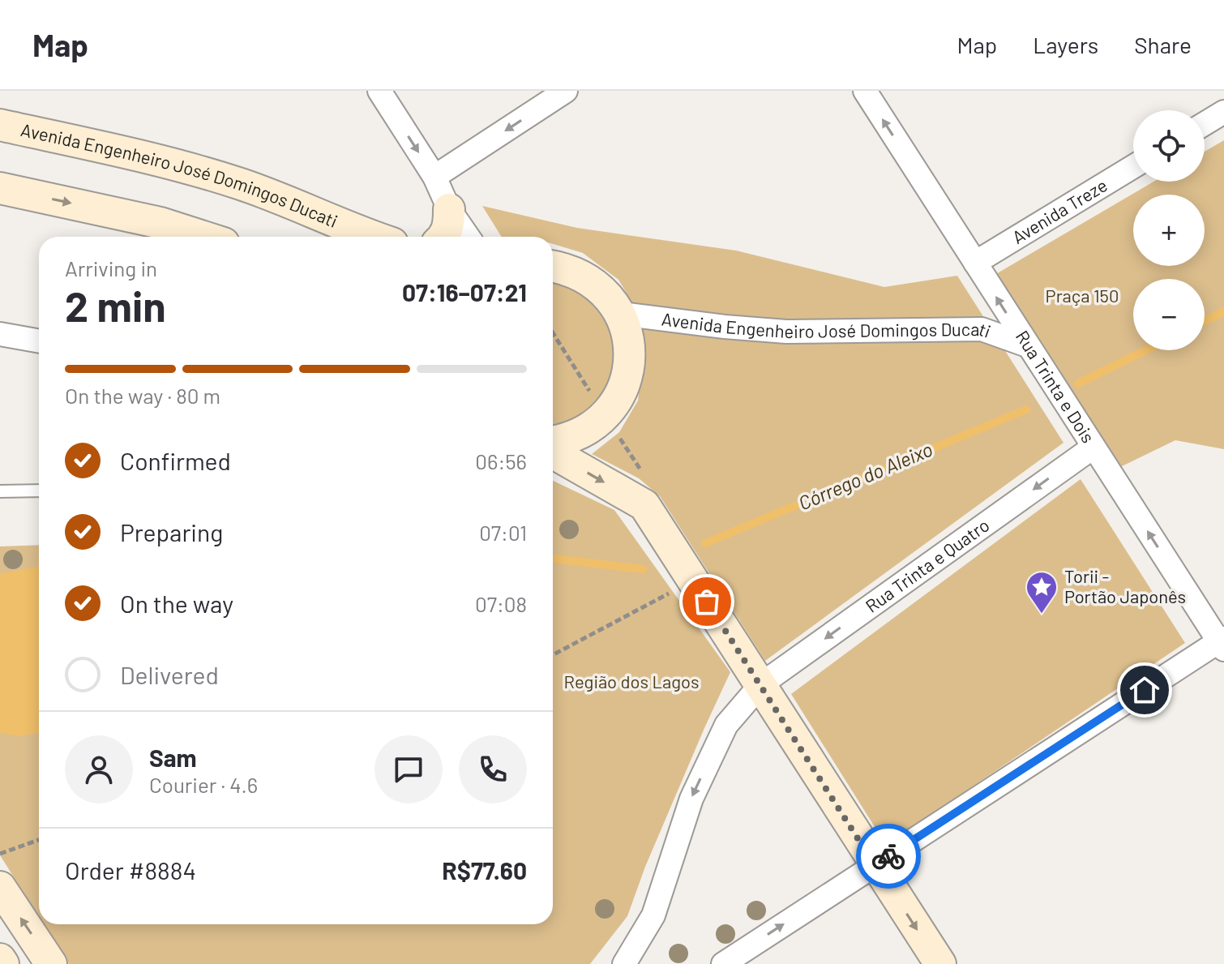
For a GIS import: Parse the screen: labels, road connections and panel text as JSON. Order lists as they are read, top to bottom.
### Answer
{
  "streets": {
    "main road": ["Avenida Engenheiro José Domingos Ducati"],
    "street": ["Avenida Treze", "Rua Trinta e Dois", "Rua Trinta e Quatro"]
  },
  "crossings": [
    ["Avenida Engenheiro José Domingos Ducati", "Rua Trinta e Dois"],
    ["Avenida Treze", "Rua Trinta e Dois"],
    ["Rua Trinta e Dois", "Rua Trinta e Quatro"]
  ],
  "one_way": ["Rua Trinta e Dois", "Rua Trinta e Quatro"],
  "water": ["Córrego do Aleixo"],
  "parks": ["Praça 150", "Região dos Lagos"],
  "places": {
    "place": ["Torii - Portão Japonês"]
  },
  "page": {
    "header": "Map",
    "nav": ["Map", "Layers", "Share"],
    "map_buttons": ["+", "−"],
    "heading": ["2 min", "Arriving in", "07:16–07:21"],
    "panel": [
      "Sam",
      "Courier · 4.6",
      "Order #8884",
      "R$77.60"
    ],
    "bar": "On the way · 80 m",
    "list": [
      ["Confirmed", "06:56"],
      ["Preparing", "07:01"],
      ["On the way", "07:08"],
      "Delivered"
    ]
  }
}
